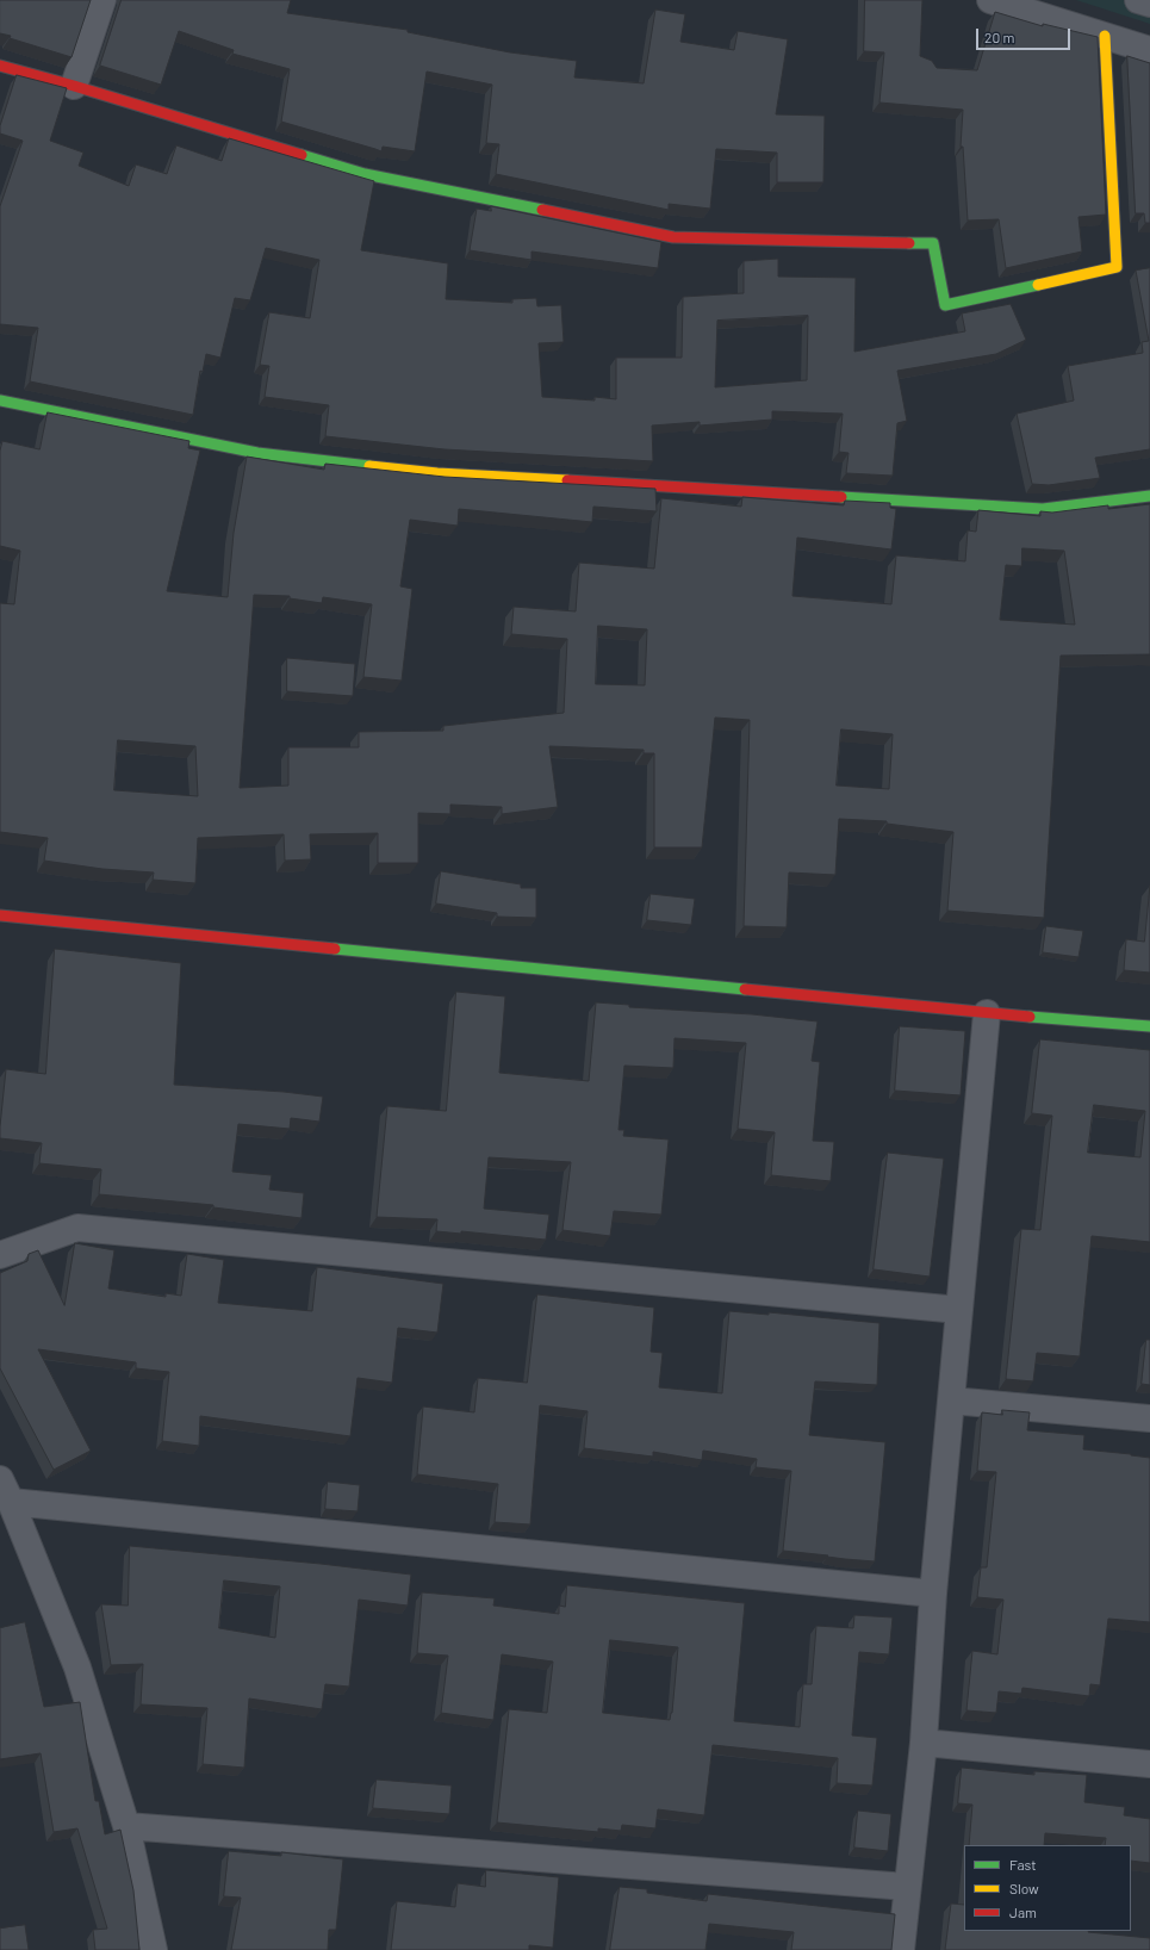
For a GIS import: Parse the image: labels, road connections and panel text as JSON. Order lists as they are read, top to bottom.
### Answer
{
  "legend": ["Fast", "Slow", "Jam"],
  "scale_bar": "20 m"
}
